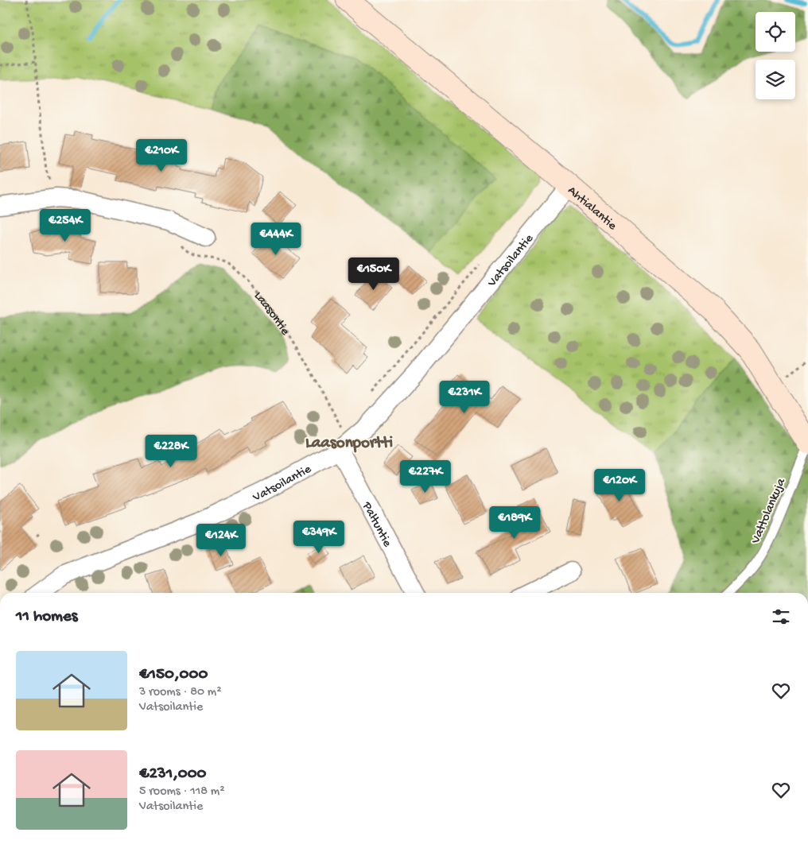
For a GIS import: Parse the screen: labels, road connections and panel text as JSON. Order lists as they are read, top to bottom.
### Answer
{
  "streets": {
    "street": ["Ahtialantie", "Vatsoilantie", "Paltuntie"],
    "lane": ["Vattolankuja"],
    "path": ["Laasontie"]
  },
  "crossings": [
    ["Ahtialantie", "Vatsoilantie"],
    ["Ahtialantie", "Vattolankuja"],
    ["Vatsoilantie", "Paltuntie"]
  ],
  "districts": ["Laasonportti"],
  "page": {
    "price": [
      "€210K",
      "€254K",
      "€444K",
      "€150K",
      "€231K",
      "€228K",
      "€227K",
      "€120K",
      "€189K",
      "€349K",
      "€124K"
    ],
    "heading": "11 homes",
    "list": [
      {
        "name": "€150,000",
        "note": "3 rooms · 80 m² · Vatsoilantie"
      },
      {
        "name": "€231,000",
        "note": "5 rooms · 118 m² · Vatsoilantie"
      }
    ]
  }
}
